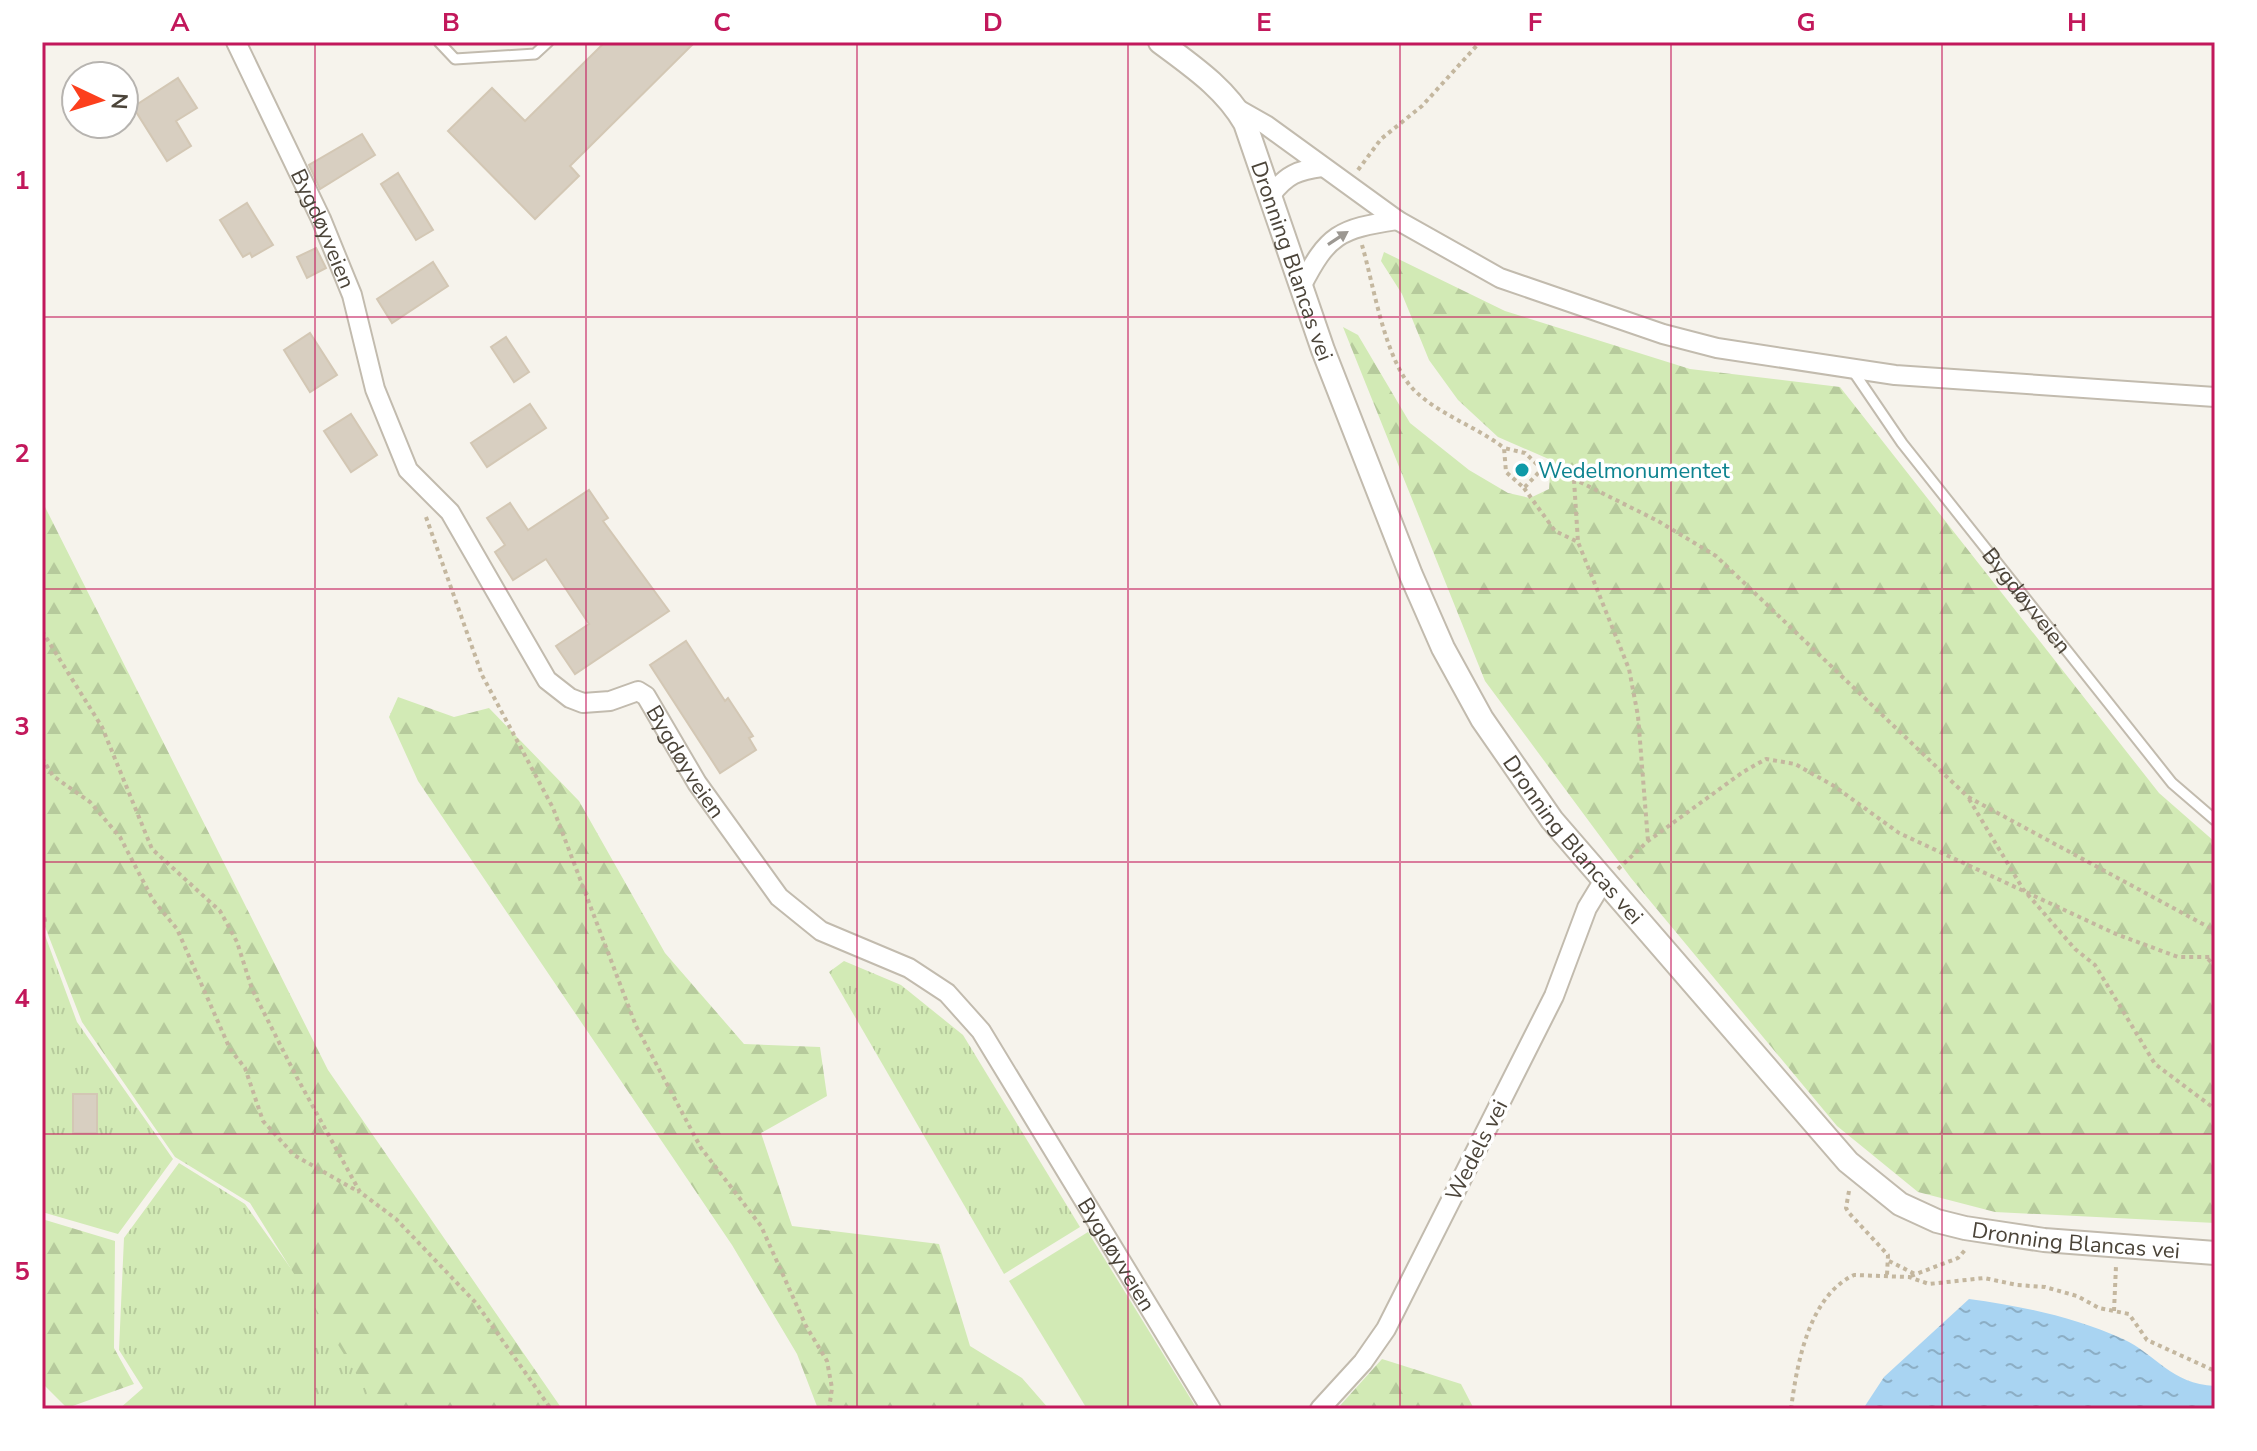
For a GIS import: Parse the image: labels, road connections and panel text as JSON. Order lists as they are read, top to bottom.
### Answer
{
  "streets": {
    "street": ["Bygdøyveien", "Dronning Blancas vei", "Wedels vei"]
  },
  "crossings": [
    ["Dronning Blancas vei", "Wedels vei"]
  ],
  "places": ["Wedelmonumentet"],
  "north": "right",
  "grid": {
    "columns": [
      "A",
      "B",
      "C",
      "D",
      "E",
      "F",
      "G",
      "H"
    ],
    "rows": [
      "1",
      "2",
      "3",
      "4",
      "5"
    ]
  }
}
